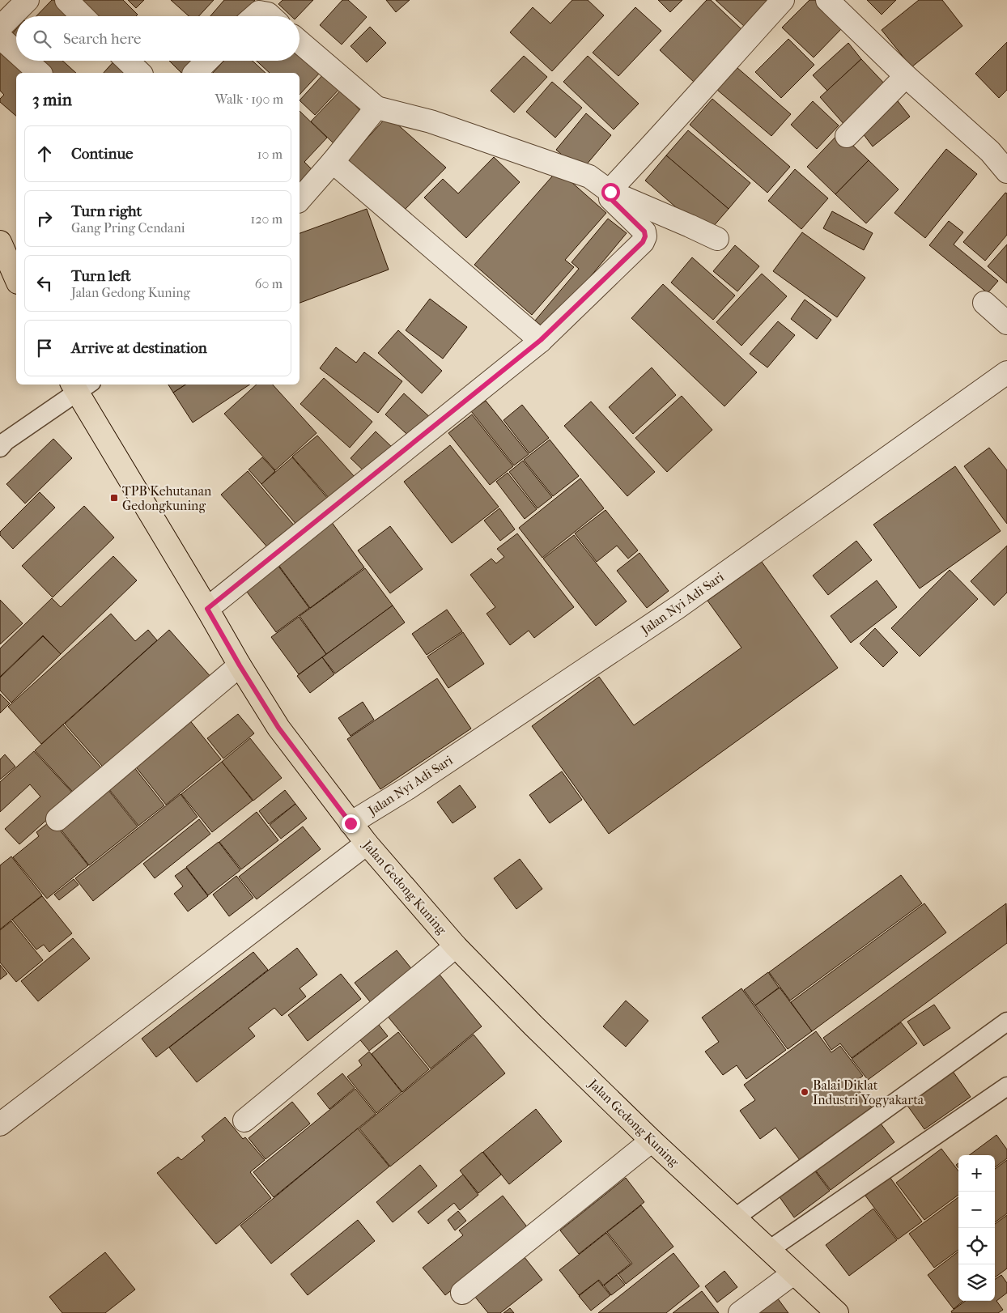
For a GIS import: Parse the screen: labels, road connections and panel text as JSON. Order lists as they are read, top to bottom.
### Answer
{
  "streets": {
    "main road": ["Jalan Gedong Kuning"],
    "street": ["Jalan Nyi Adi Sari"]
  },
  "crossings": [
    ["Jalan Nyi Adi Sari", "Jalan Gedong Kuning"]
  ],
  "places": {
    "transit": ["TPB Kehutanan Gedongkuning"],
    "other": ["Balai Diklat Industri Yogyakarta"]
  },
  "page": {
    "search": "Search here",
    "heading": ["3 min", "Walk · 190 m"],
    "list": [
      ["Continue", "10 m"],
      ["Turn right", "Gang Pring Cendani", "120 m"],
      ["Turn left", "Jalan Gedong Kuning", "60 m"],
      "Arrive at destination"
    ],
    "map_buttons": ["+", "−"]
  }
}
